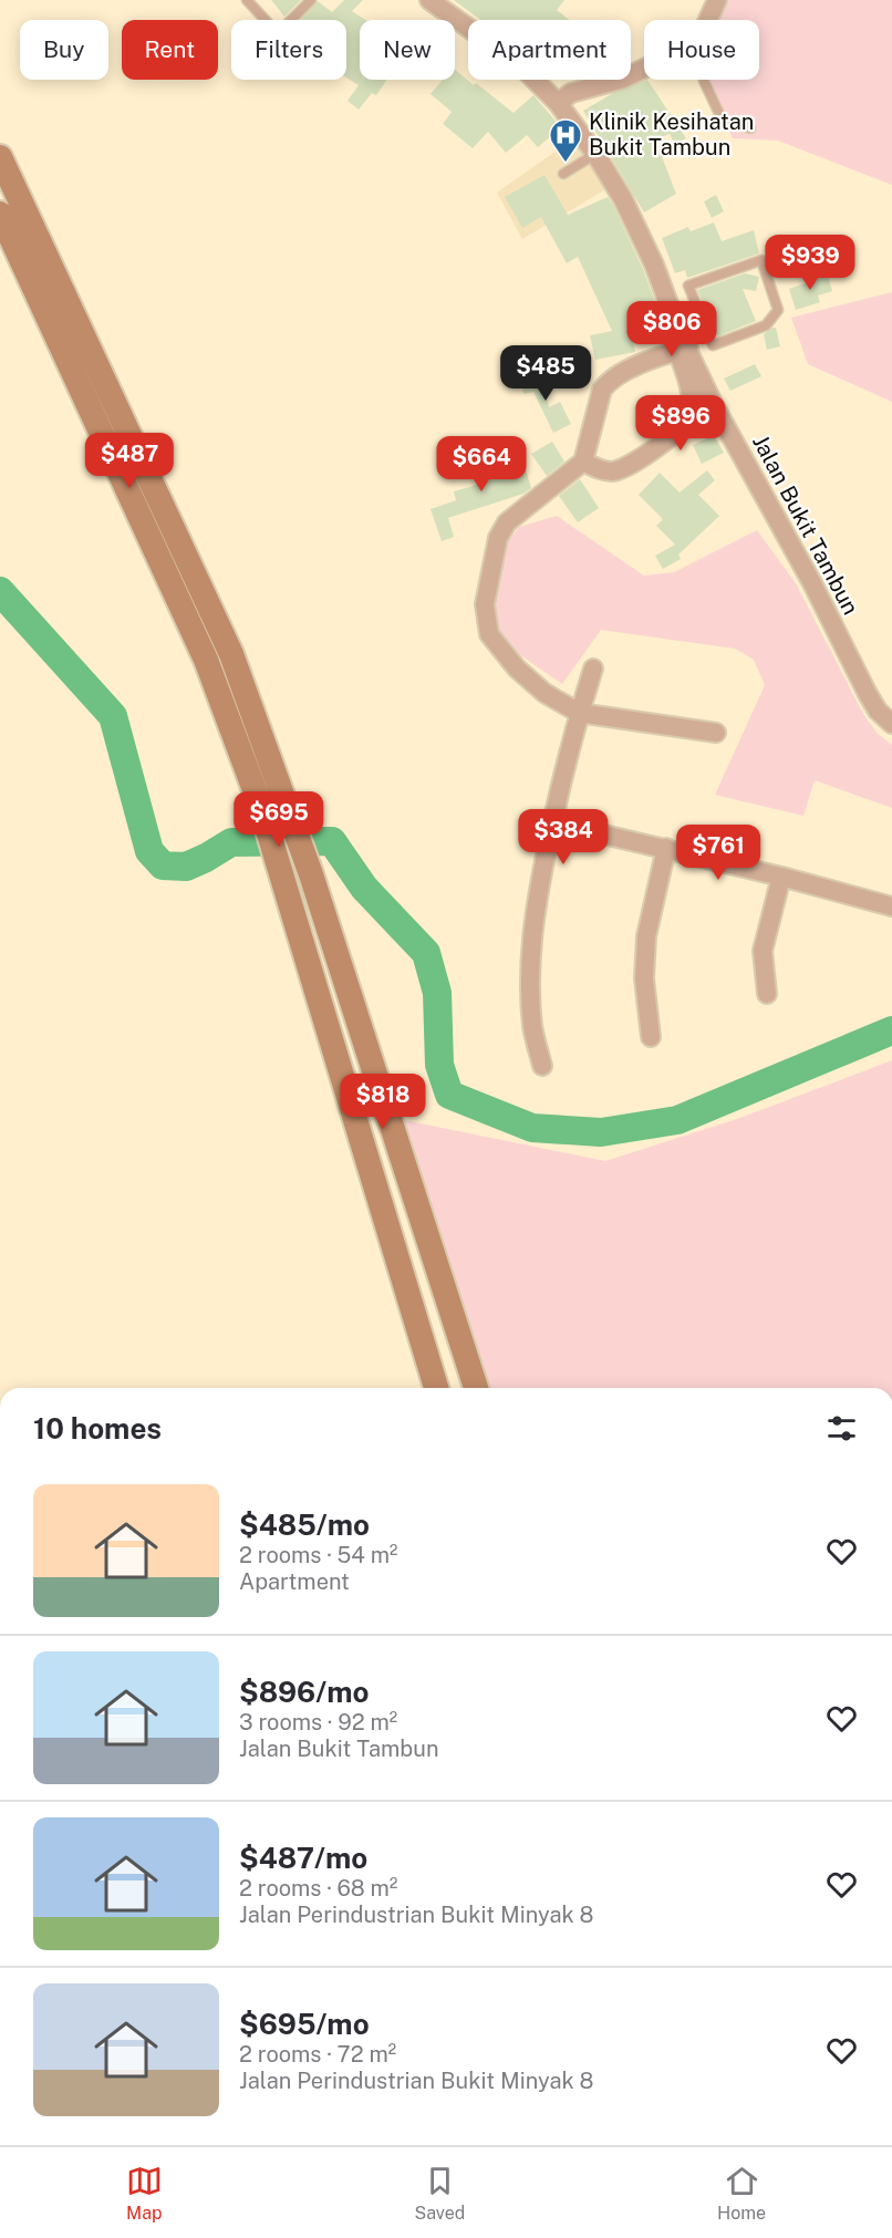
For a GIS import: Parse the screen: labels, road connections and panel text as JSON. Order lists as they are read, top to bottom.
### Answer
{
  "streets": {
    "street": ["Jalan Bukit Tambun"]
  },
  "places": {
    "hospital": ["Klinik Kesihatan Bukit Tambun"]
  },
  "page": {
    "chip": [
      "Buy",
      "Rent",
      "Filters",
      "New",
      "Apartment",
      "House"
    ],
    "price": [
      "$939",
      "$806",
      "$485",
      "$896",
      "$487",
      "$664",
      "$695",
      "$384",
      "$761",
      "$818"
    ],
    "heading": "10 homes",
    "list": [
      {
        "name": "$485/mo",
        "note": "2 rooms · 54 m² · Apartment"
      },
      {
        "name": "$896/mo",
        "note": "3 rooms · 92 m² · Jalan Bukit Tambun"
      },
      {
        "name": "$487/mo",
        "note": "2 rooms · 68 m² · Jalan Perindustrian Bukit Minyak 8"
      },
      {
        "name": "$695/mo",
        "note": "2 rooms · 72 m² · Jalan Perindustrian Bukit Minyak 8"
      }
    ],
    "tabs": ["Map", "Saved", "Home"]
  }
}
